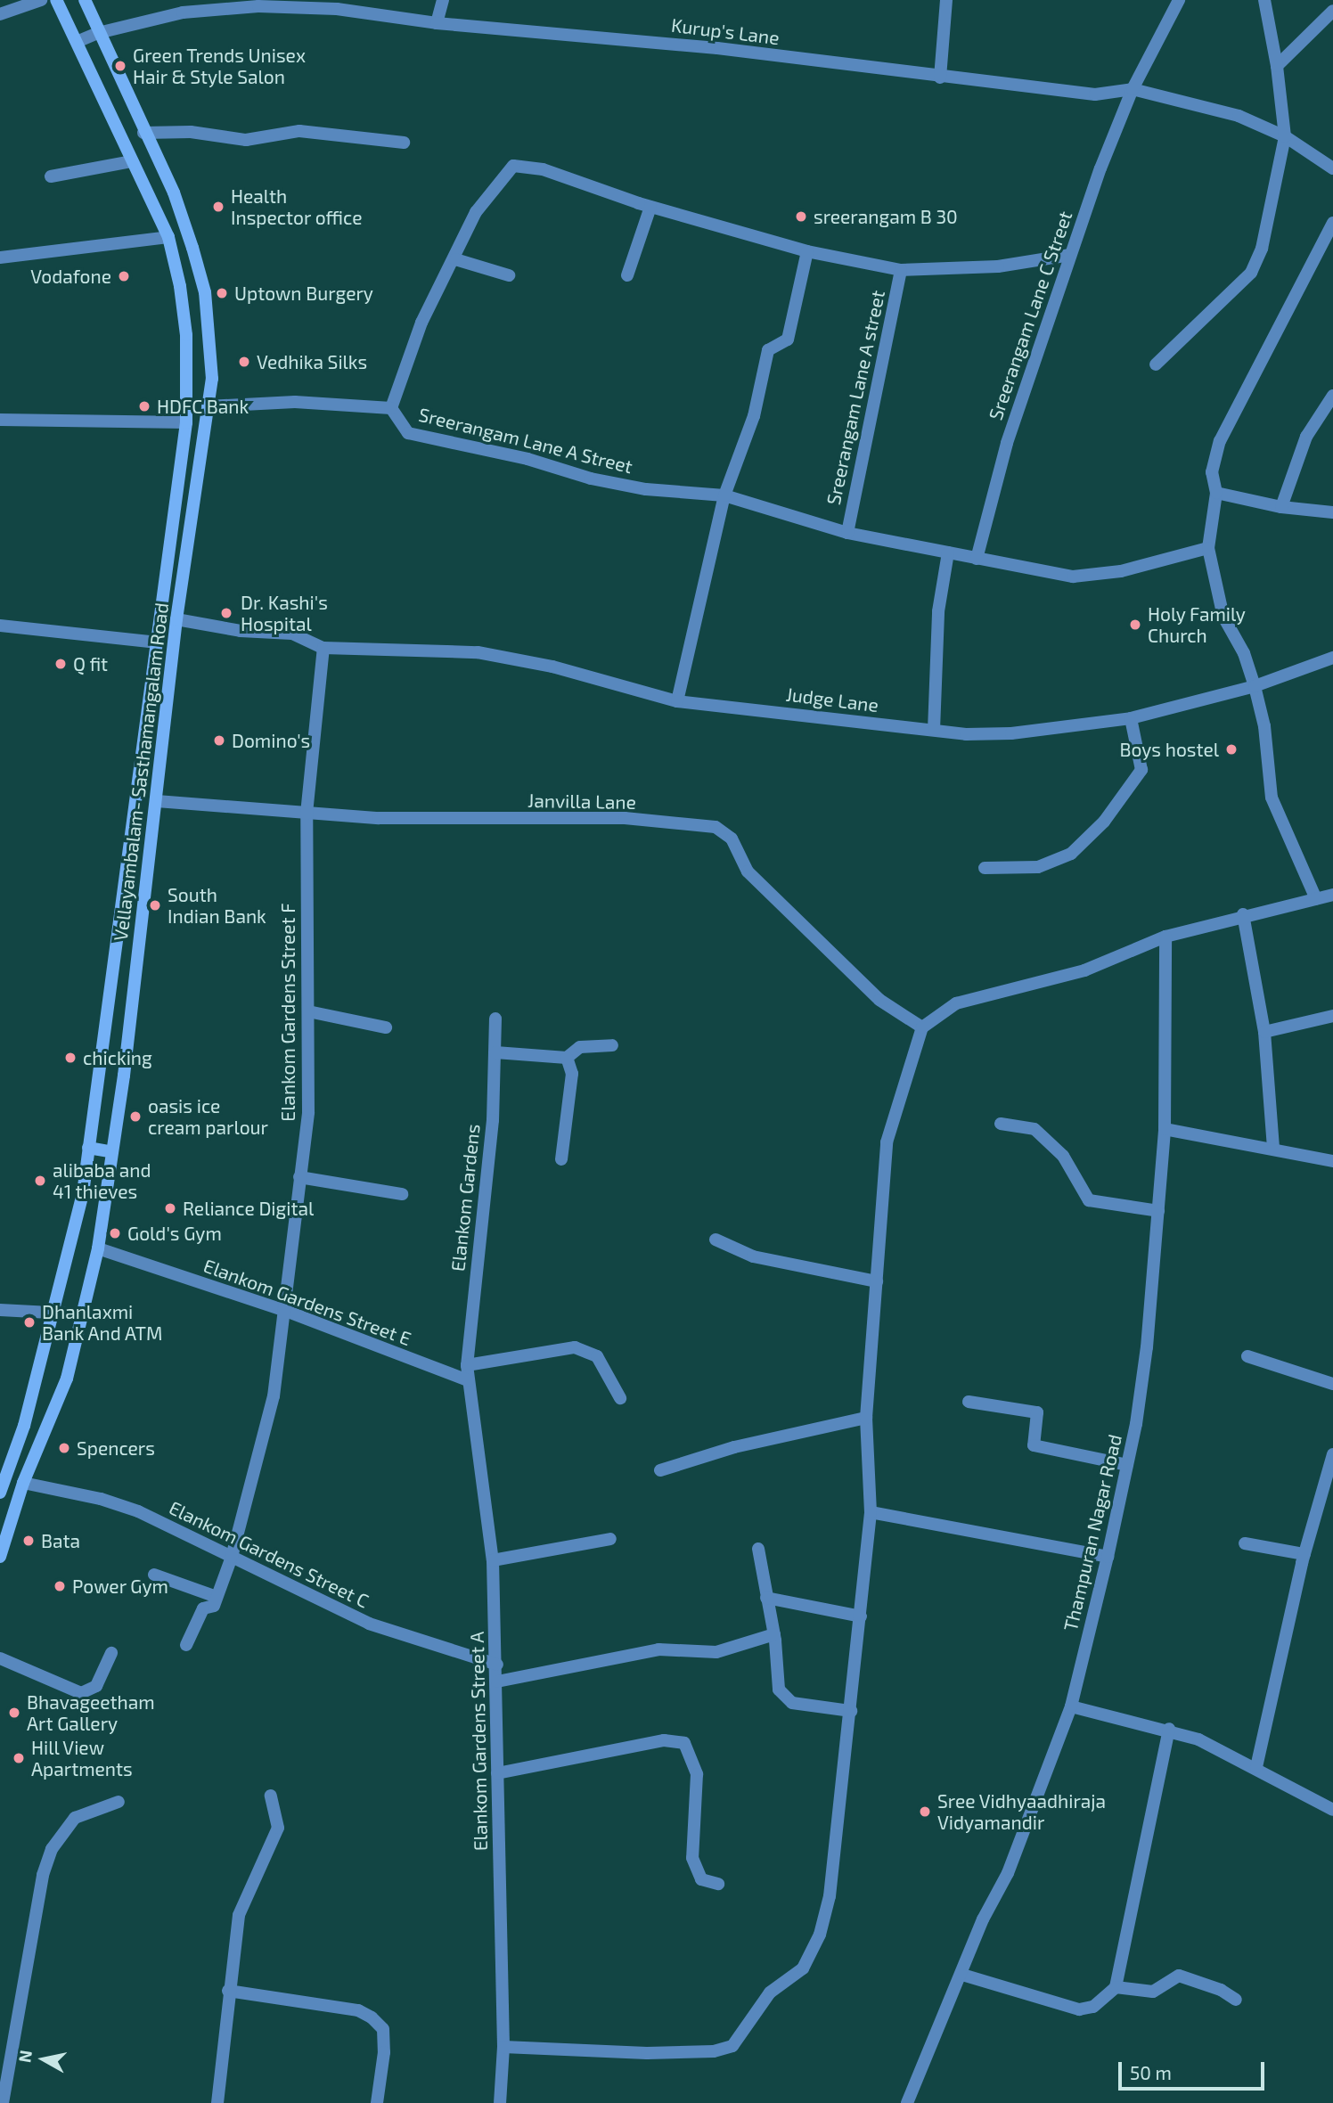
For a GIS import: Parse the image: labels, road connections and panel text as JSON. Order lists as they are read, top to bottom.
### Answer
{
  "streets": {
    "main road": ["Vellayambalam- Sasthamangalam Road"],
    "street": [
      "Kurup's Lane",
      "Sreerangam Lane C Street",
      "Sreerangam Lane A street",
      "Sreerangam Lane A Street",
      "Judge Lane",
      "Janvilla Lane",
      "Elankom Gardens Street F",
      "Elankom Gardens",
      "Elankom Gardens Street E",
      "Thampuran Nagar Road",
      "Elankom Gardens Street C",
      "Elankom Gardens Street A"
    ]
  },
  "crossings": [
    ["Kurup's Lane", "Sreerangam Lane C Street"],
    ["Kurup's Lane", "Vellayambalam- Sasthamangalam Road"],
    ["Sreerangam Lane C Street", "Sreerangam Lane A Street"],
    ["Sreerangam Lane A street", "Sreerangam Lane A Street"],
    ["Judge Lane", "Elankom Gardens Street F"],
    ["Vellayambalam- Sasthamangalam Road", "Janvilla Lane"],
    ["Vellayambalam- Sasthamangalam Road", "Elankom Gardens Street E"],
    ["Vellayambalam- Sasthamangalam Road", "Elankom Gardens Street C"],
    ["Janvilla Lane", "Elankom Gardens Street F"],
    ["Elankom Gardens Street F", "Elankom Gardens Street E"],
    ["Elankom Gardens Street F", "Elankom Gardens Street C"],
    ["Elankom Gardens", "Elankom Gardens Street E"],
    ["Elankom Gardens", "Elankom Gardens Street A"],
    ["Elankom Gardens Street E", "Elankom Gardens Street A"],
    ["Elankom Gardens Street C", "Elankom Gardens Street A"]
  ],
  "places": [
    "Green Trends Unisex Hair & Style Salon",
    "Health Inspector office",
    "sreerangam B 30",
    "Vodafone",
    "Uptown Burgery",
    "Vedhika Silks",
    "HDFC Bank",
    "Dr. Kashi's Hospital",
    "Holy Family Church",
    "Q fit",
    "Domino's",
    "Boys hostel",
    "South Indian Bank",
    "chicking",
    "oasis ice cream parlour",
    "alibaba and 41 thieves",
    "Reliance Digital",
    "Gold's Gym",
    "Dhanlaxmi Bank And ATM",
    "Spencers",
    "Bata",
    "Power Gym",
    "Bhavageetham Art Gallery",
    "Hill View Apartments",
    "Sree Vidhyaadhiraja Vidyamandir"
  ],
  "scale_bar": "50 m",
  "north": "left"
}
